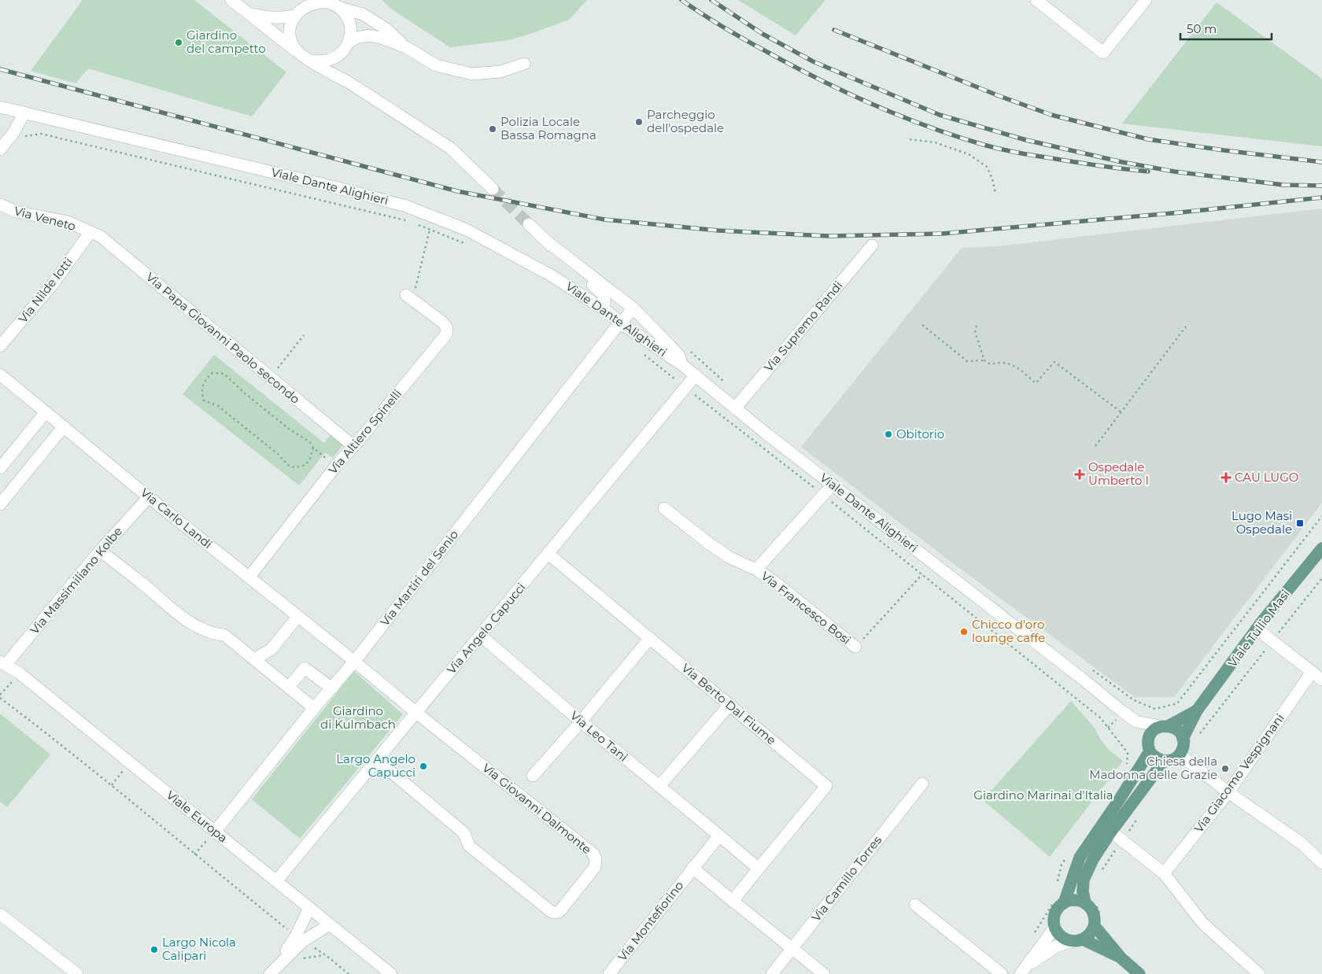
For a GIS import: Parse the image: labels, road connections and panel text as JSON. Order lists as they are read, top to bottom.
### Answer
{
  "streets": {
    "main road": ["Viale Tullio Masi"],
    "street": [
      "Viale Dante Alighieri",
      "Via Veneto",
      "Via Nilde Iotti",
      "Via Supremo Randi",
      "Via Papa Giovanni Paolo secondo",
      "Via Altiero Spinelli",
      "Via Carlo Landi",
      "Via Martiri del Senio",
      "Via Massimiliano Kolbe",
      "Via Francesco Bosi",
      "Via Angelo Capucci",
      "Via Berto Dal Fiume",
      "Via Leo Tani",
      "Via Giacomo Vespignani",
      "Via Giovanni Dalmonte",
      "Viale Europa",
      "Via Camillo Torres",
      "Via Montefiorino"
    ]
  },
  "crossings": [
    ["Viale Dante Alighieri", "Via Supremo Randi"],
    ["Viale Dante Alighieri", "Via Martiri del Senio"],
    ["Viale Dante Alighieri", "Via Francesco Bosi"],
    ["Viale Dante Alighieri", "Via Angelo Capucci"],
    ["Viale Dante Alighieri", "Viale Tullio Masi"],
    ["Via Veneto", "Via Nilde Iotti"],
    ["Via Veneto", "Via Papa Giovanni Paolo secondo"],
    ["Via Nilde Iotti", "Via Papa Giovanni Paolo secondo"],
    ["Via Papa Giovanni Paolo secondo", "Via Altiero Spinelli"],
    ["Via Altiero Spinelli", "Via Carlo Landi"],
    ["Via Carlo Landi", "Via Martiri del Senio"],
    ["Via Carlo Landi", "Via Massimiliano Kolbe"],
    ["Via Carlo Landi", "Via Giovanni Dalmonte"],
    ["Via Martiri del Senio", "Via Giovanni Dalmonte"],
    ["Via Martiri del Senio", "Viale Europa"],
    ["Via Massimiliano Kolbe", "Viale Europa"],
    ["Via Angelo Capucci", "Via Berto Dal Fiume"],
    ["Via Angelo Capucci", "Via Leo Tani"],
    ["Via Angelo Capucci", "Via Giovanni Dalmonte"],
    ["Via Angelo Capucci", "Viale Europa"],
    ["Via Berto Dal Fiume", "Via Leo Tani"],
    ["Via Leo Tani", "Via Montefiorino"]
  ],
  "parks": ["Giardino di Kulmbach", "Giardino Marinai d'Italia"],
  "places": {
    "other": [
      "Giardino del campetto",
      "Parcheggio dell'ospedale",
      "Polizia Locale Bassa Romagna",
      "Obitorio",
      "Chicco d'oro lounge caffe",
      "Largo Angelo Capucci",
      "Chiesa della Madonna delle Grazie",
      "Largo Nicola Calipari"
    ],
    "health": ["Ospedale Umberto I", "CAU LUGO"],
    "transit": ["Lugo Masi Ospedale"]
  },
  "scale_bar": "50 m"
}
